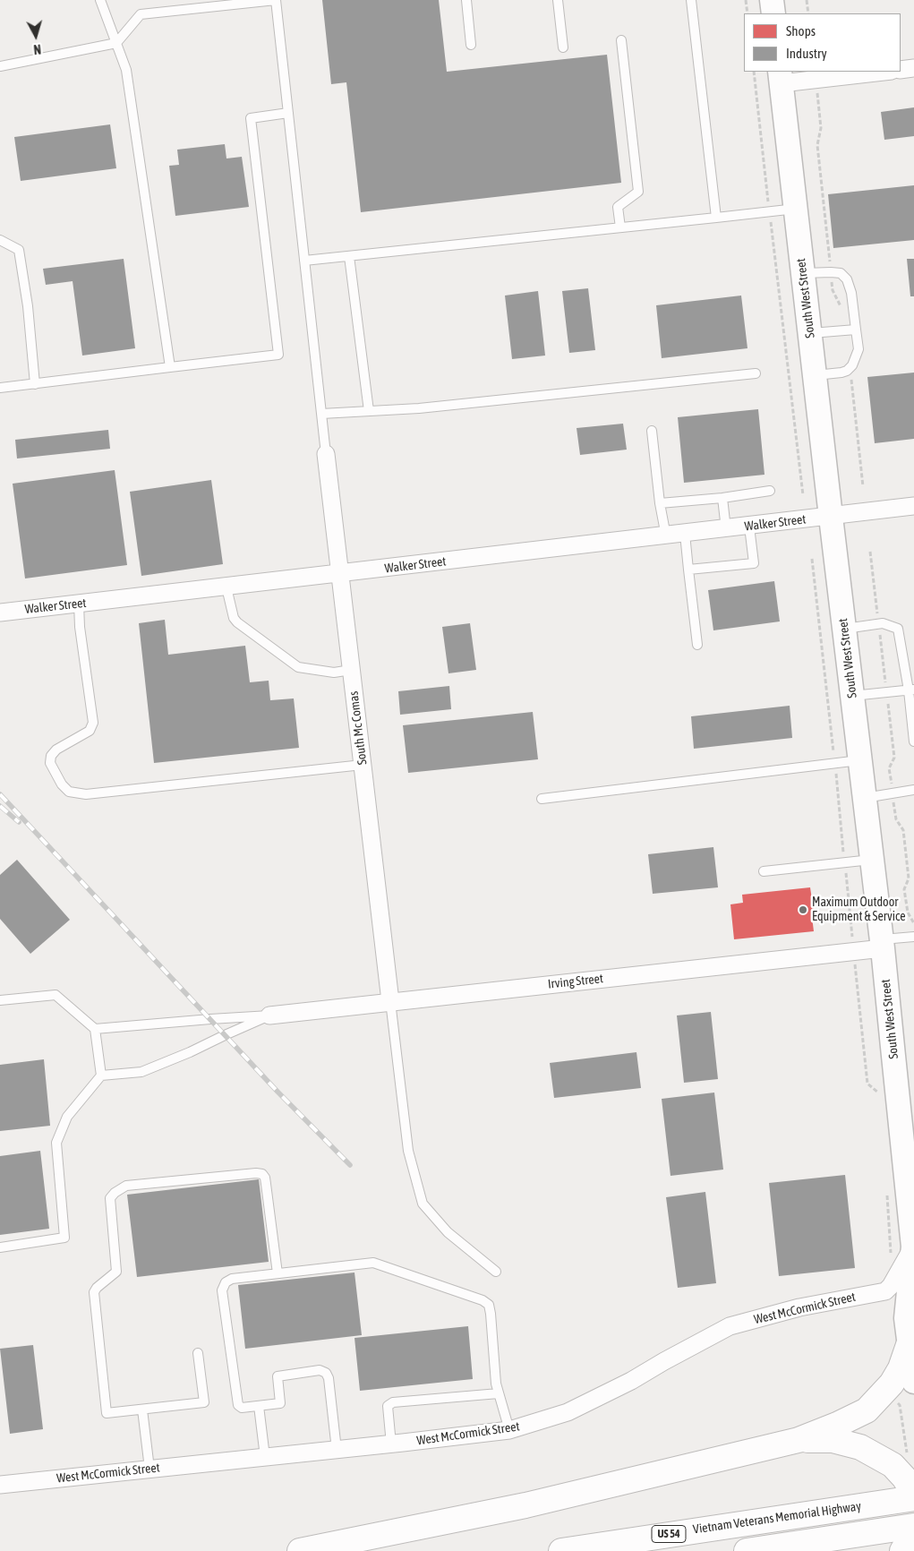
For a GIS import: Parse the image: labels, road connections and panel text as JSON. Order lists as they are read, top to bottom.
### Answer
{
  "streets": {
    "highway": ["Vietnam Veterans Memorial Highway", "US 54"],
    "main road": ["South West Street"],
    "street": [
      "Walker Street",
      "South Mc Comas",
      "Irving Street",
      "West McCormick Street"
    ]
  },
  "crossings": [
    ["South West Street", "Walker Street"],
    ["South West Street", "Irving Street"],
    ["South West Street", "West McCormick Street"],
    ["Walker Street", "South Mc Comas"],
    ["South Mc Comas", "Irving Street"]
  ],
  "places": ["Maximum Outdoor Equipment & Service"],
  "legend": ["Shops", "Industry"],
  "north": "bottom"
}
